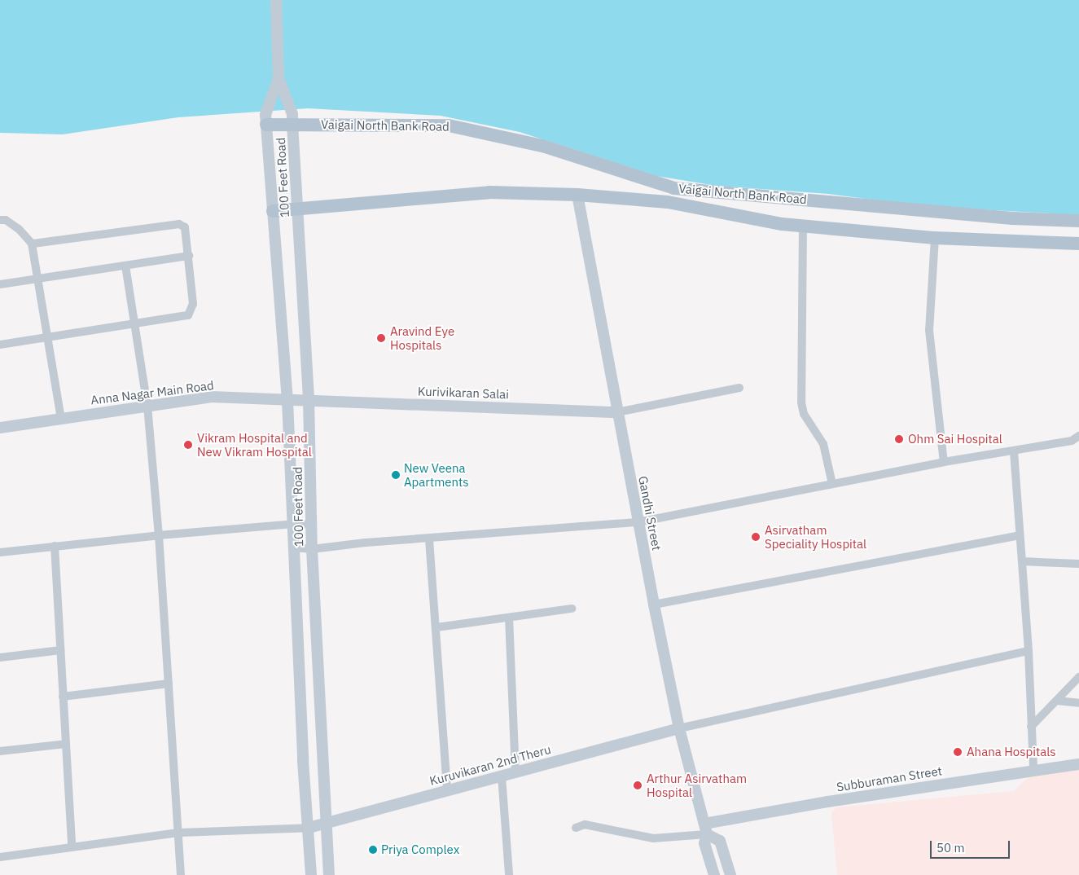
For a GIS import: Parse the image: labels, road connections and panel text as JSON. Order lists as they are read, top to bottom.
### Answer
{
  "streets": {
    "main road": ["Vaigai North Bank Road"],
    "street": [
      "100 Feet Road",
      "Anna Nagar Main Road",
      "Kurivikaran Salai",
      "Gandhi Street",
      "Kuruvikaran 2nd Theru",
      "Subburaman Street"
    ]
  },
  "crossings": [
    ["Vaigai North Bank Road", "100 Feet Road"],
    ["Vaigai North Bank Road", "Gandhi Street"],
    ["100 Feet Road", "Anna Nagar Main Road"],
    ["100 Feet Road", "Kurivikaran Salai"],
    ["100 Feet Road", "Kuruvikaran 2nd Theru"],
    ["Anna Nagar Main Road", "Kurivikaran Salai"],
    ["Kurivikaran Salai", "Gandhi Street"],
    ["Gandhi Street", "Kuruvikaran 2nd Theru"],
    ["Gandhi Street", "Subburaman Street"]
  ],
  "places": [
    "Aravind Eye Hospitals",
    "Ohm Sai Hospital",
    "Vikram Hospital and New Vikram Hospital",
    "New Veena Apartments",
    "Asirvatham Speciality Hospital",
    "Ahana Hospitals",
    "Arthur Asirvatham Hospital",
    "Priya Complex"
  ],
  "scale_bar": "50 m"
}
